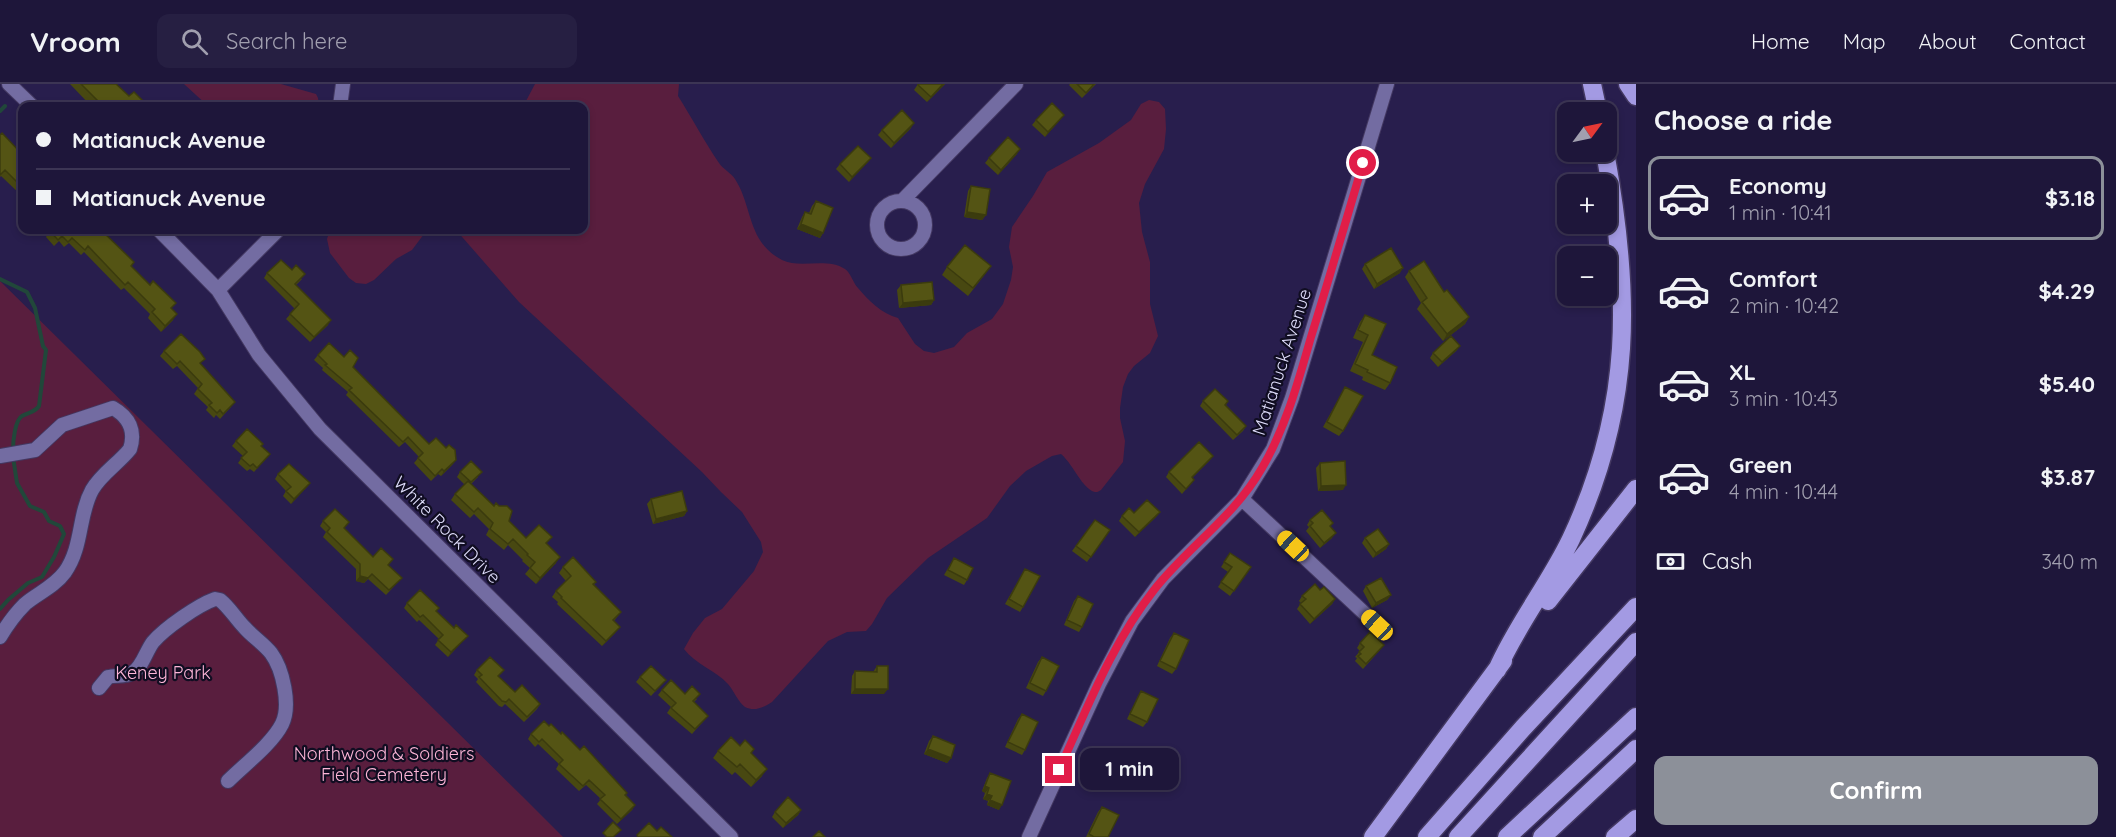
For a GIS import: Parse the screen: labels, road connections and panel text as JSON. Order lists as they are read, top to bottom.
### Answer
{
  "streets": {
    "street": ["Matianuck Avenue", "White Rock Drive"]
  },
  "parks": ["Keney Park", "Northwood & Soldiers Field Cemetery"],
  "north": "top right",
  "page": {
    "header": "Vroom",
    "search": "Search here",
    "nav": [
      "Home",
      "Map",
      "About",
      "Contact"
    ],
    "heading": "Choose a ride",
    "map_buttons": ["+", "−"],
    "banner": ["Matianuck Avenue", "Matianuck Avenue"],
    "list": [
      {
        "name": "Economy",
        "note": "1 min · 10:41",
        "value": "$3.18"
      },
      {
        "name": "Comfort",
        "note": "2 min · 10:42",
        "value": "$4.29"
      },
      {
        "name": "XL",
        "note": "3 min · 10:43",
        "value": "$5.40"
      },
      {
        "name": "Green",
        "note": "4 min · 10:44",
        "value": "$3.87"
      }
    ],
    "pay": ["Cash", "340 m"],
    "buttons": "Confirm",
    "bubble": "1 min"
  }
}
